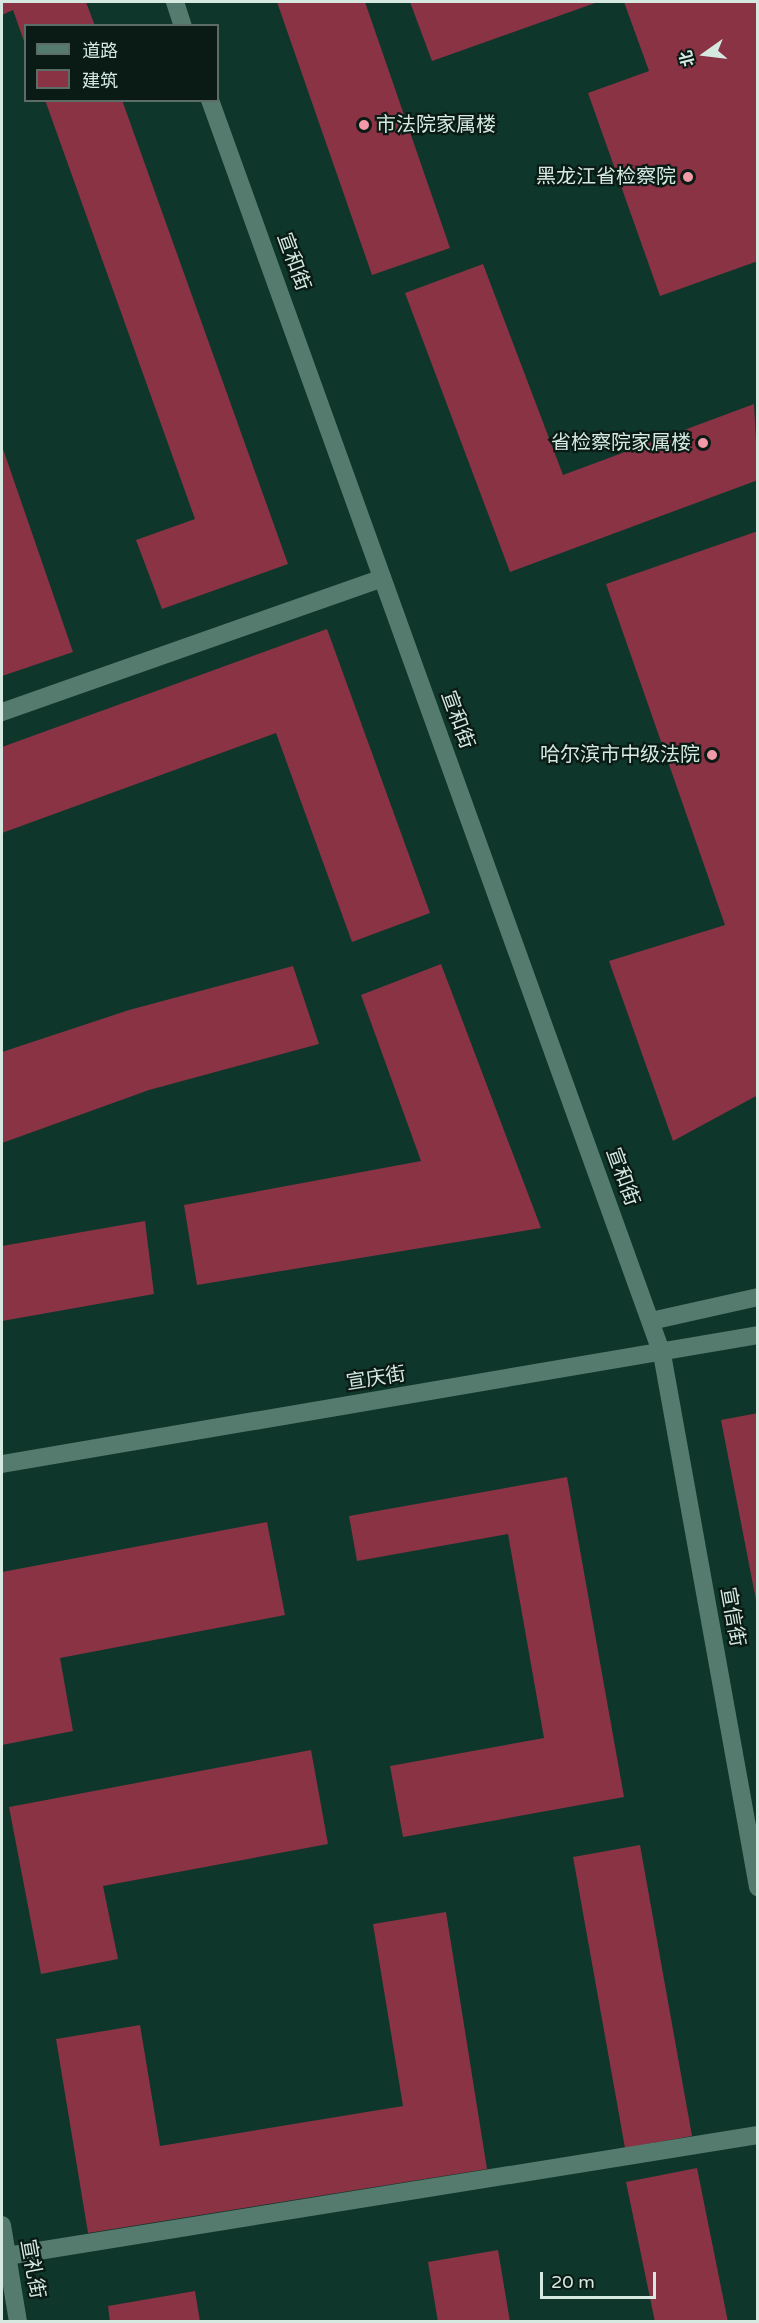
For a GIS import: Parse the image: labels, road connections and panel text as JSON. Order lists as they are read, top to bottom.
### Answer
{
  "streets": {
    "street": [
      "宣和街",
      "宣庆街",
      "宣信街",
      "宣礼街"
    ]
  },
  "crossings": [
    ["宣和街", "宣庆街"],
    ["宣和街", "宣信街"],
    ["宣庆街", "宣信街"]
  ],
  "places": [
    "市法院家属楼",
    "黑龙江省检察院",
    "省检察院家属楼",
    "哈尔滨市中级法院"
  ],
  "legend": ["道路", "建筑"],
  "scale_bar": "20 m",
  "north": "left"
}
